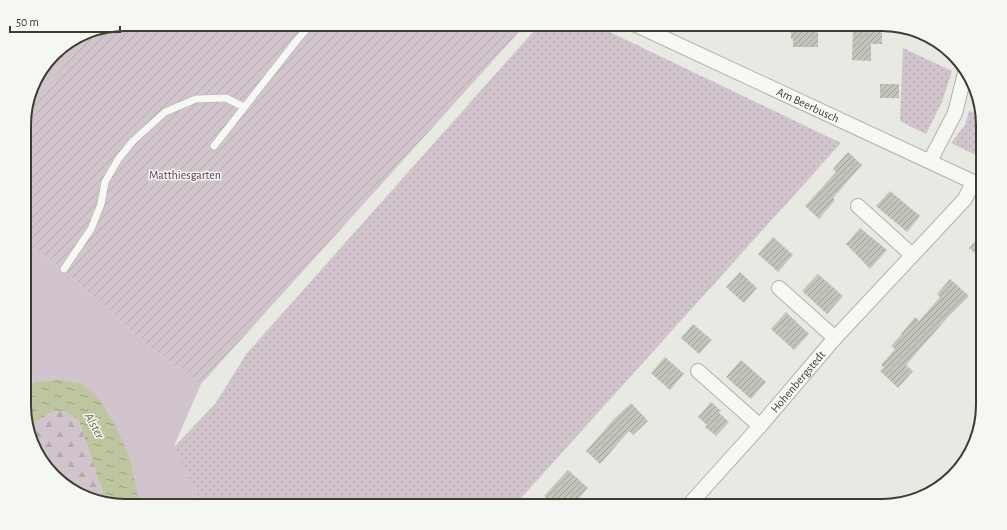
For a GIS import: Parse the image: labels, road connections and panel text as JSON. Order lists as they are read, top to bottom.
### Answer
{
  "streets": {
    "street": ["Am Beerbusch", "Hohenbergstedt"]
  },
  "water": ["Alster"],
  "parks": ["Matthiesgarten"],
  "scale_bar": "50 m"
}
